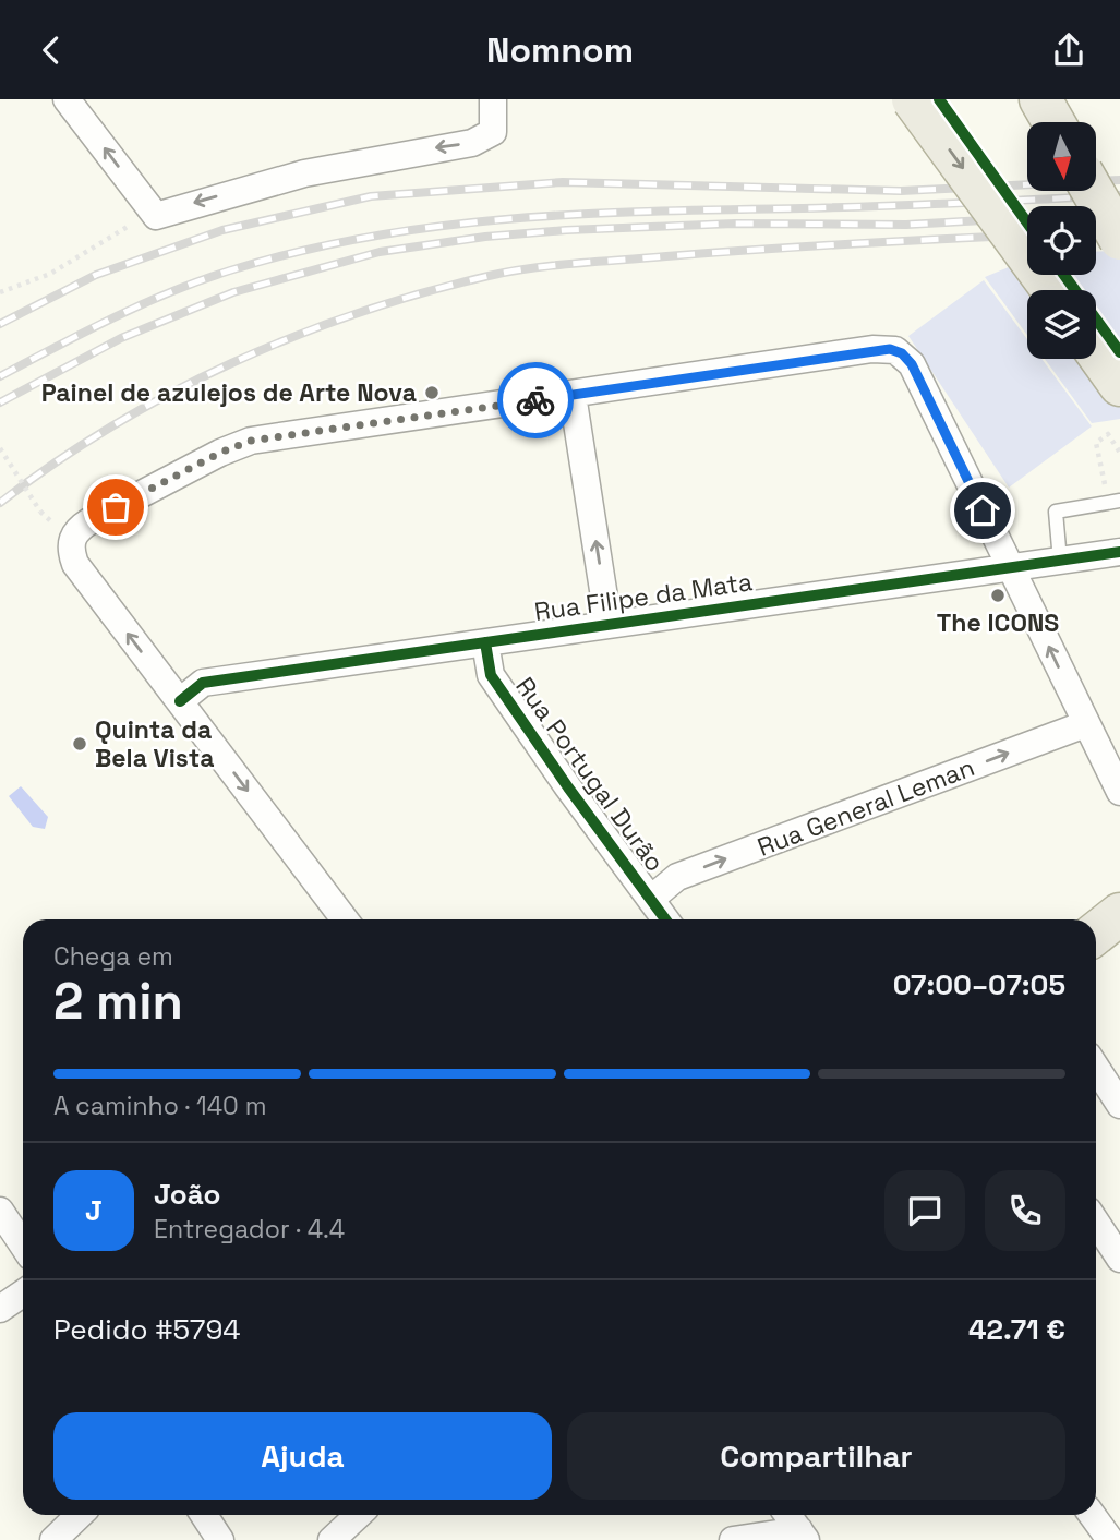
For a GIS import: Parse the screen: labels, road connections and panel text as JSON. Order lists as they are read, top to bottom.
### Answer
{
  "streets": {
    "street": ["Rua Filipe da Mata", "Rua Portugal Durão", "Rua General Leman"]
  },
  "crossings": [
    ["Rua Filipe da Mata", "Rua Portugal Durão"],
    ["Rua Portugal Durão", "Rua General Leman"]
  ],
  "one_way": ["Rua General Leman"],
  "places": ["Painel de azulejos de Arte Nova", "The ICONS", "Quinta da Bela Vista"],
  "north": "bottom",
  "page": {
    "header": "Nomnom",
    "heading": ["2 min", "Chega em", "07:00–07:05"],
    "panel": [
      "João",
      "Entregador · 4.4",
      "Pedido #5794",
      "42.71 €"
    ],
    "bar": "A caminho · 140 m",
    "round": "J",
    "buttons": ["Ajuda", "Compartilhar"]
  }
}
